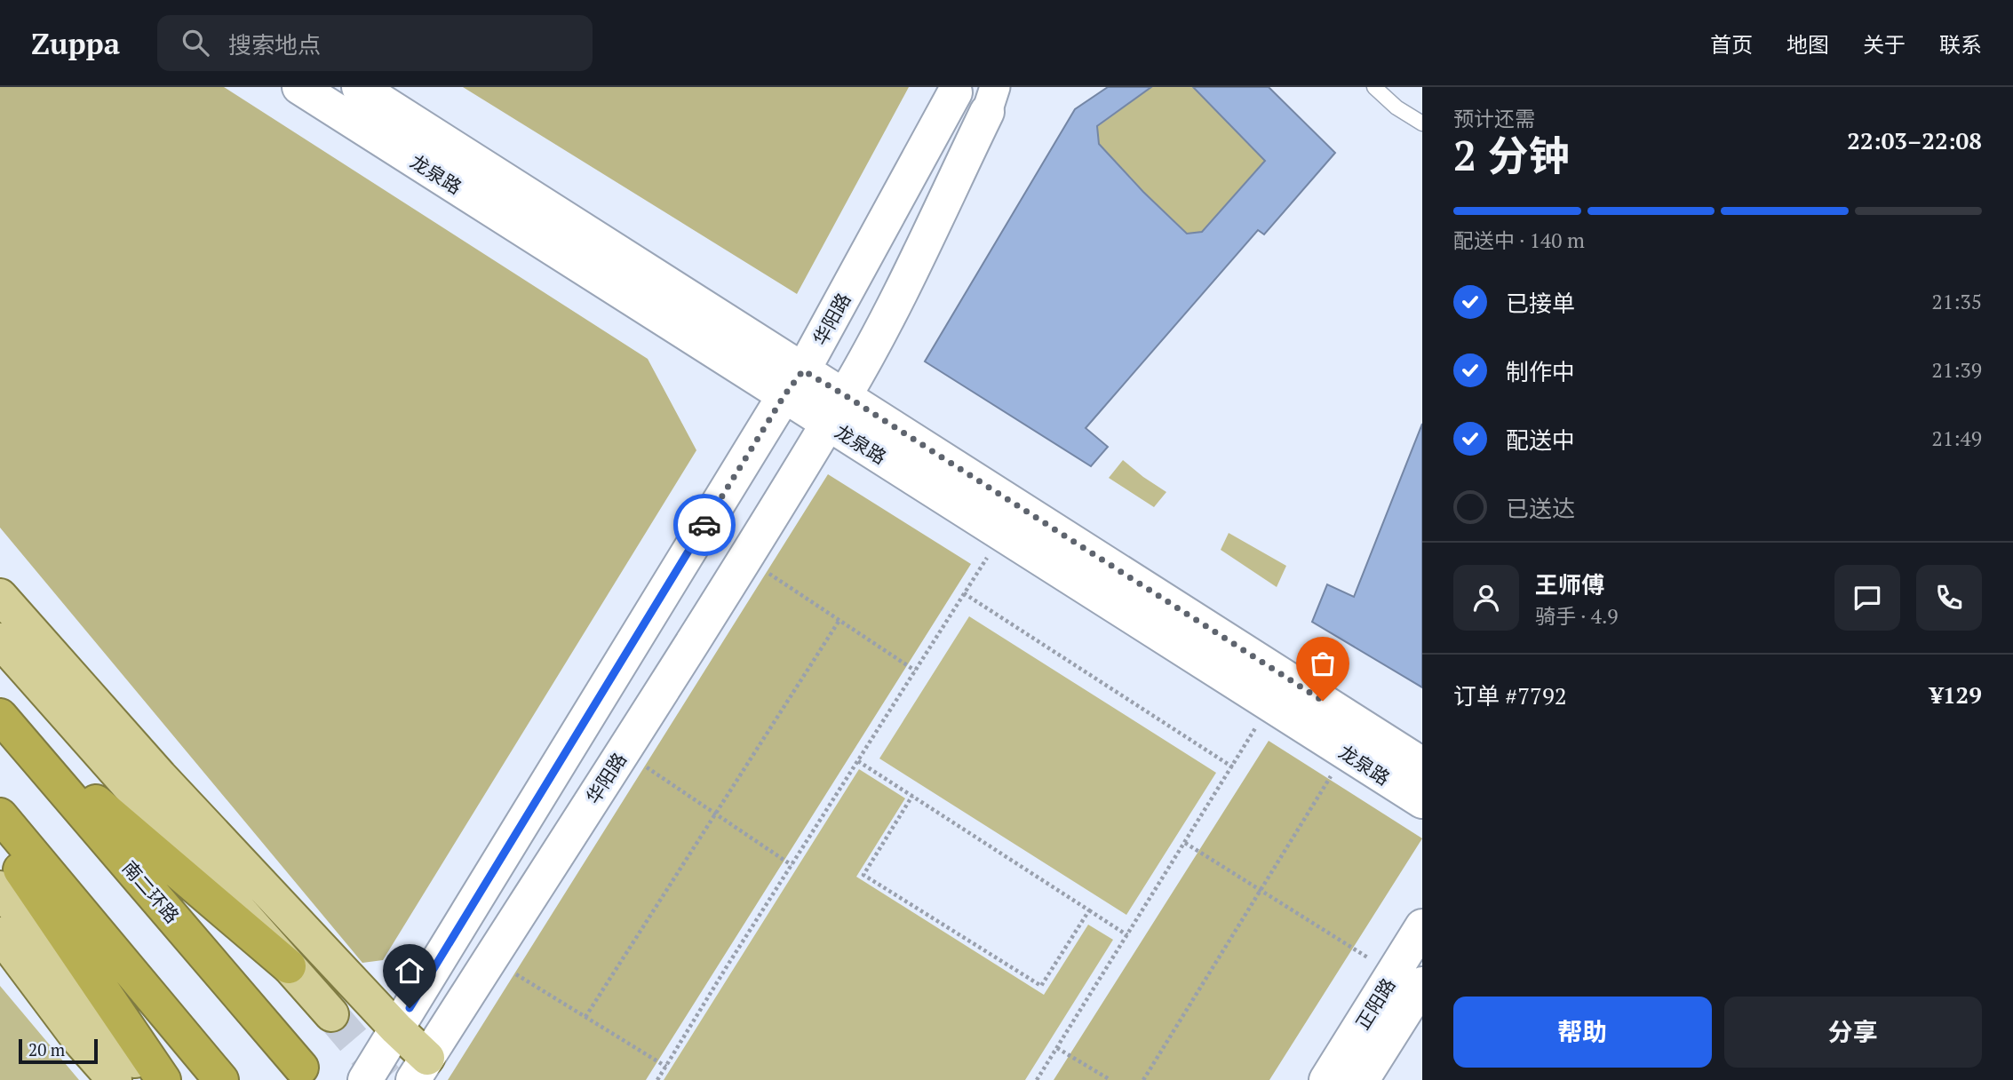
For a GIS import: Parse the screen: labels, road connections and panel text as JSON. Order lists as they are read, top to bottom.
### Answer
{
  "streets": {
    "highway": ["南二环路"],
    "street": ["龙泉路", "华阳路", "正阳路"]
  },
  "crossings": [
    ["龙泉路", "华阳路"]
  ],
  "scale_bar": "20 m",
  "page": {
    "header": "Zuppa",
    "search": "搜索地点",
    "nav": [
      "首页",
      "地图",
      "关于",
      "联系"
    ],
    "heading": ["2 分钟", "预计还需", "22:03–22:08"],
    "panel": [
      "王师傅",
      "骑手 · 4.9",
      "订单 #7792",
      "¥129"
    ],
    "bar": "配送中 · 140 m",
    "list": [
      ["已接单", "21:35"],
      ["制作中", "21:39"],
      ["配送中", "21:49"],
      "已送达"
    ],
    "buttons": ["帮助", "分享"],
    "scale": "20 m"
  }
}
